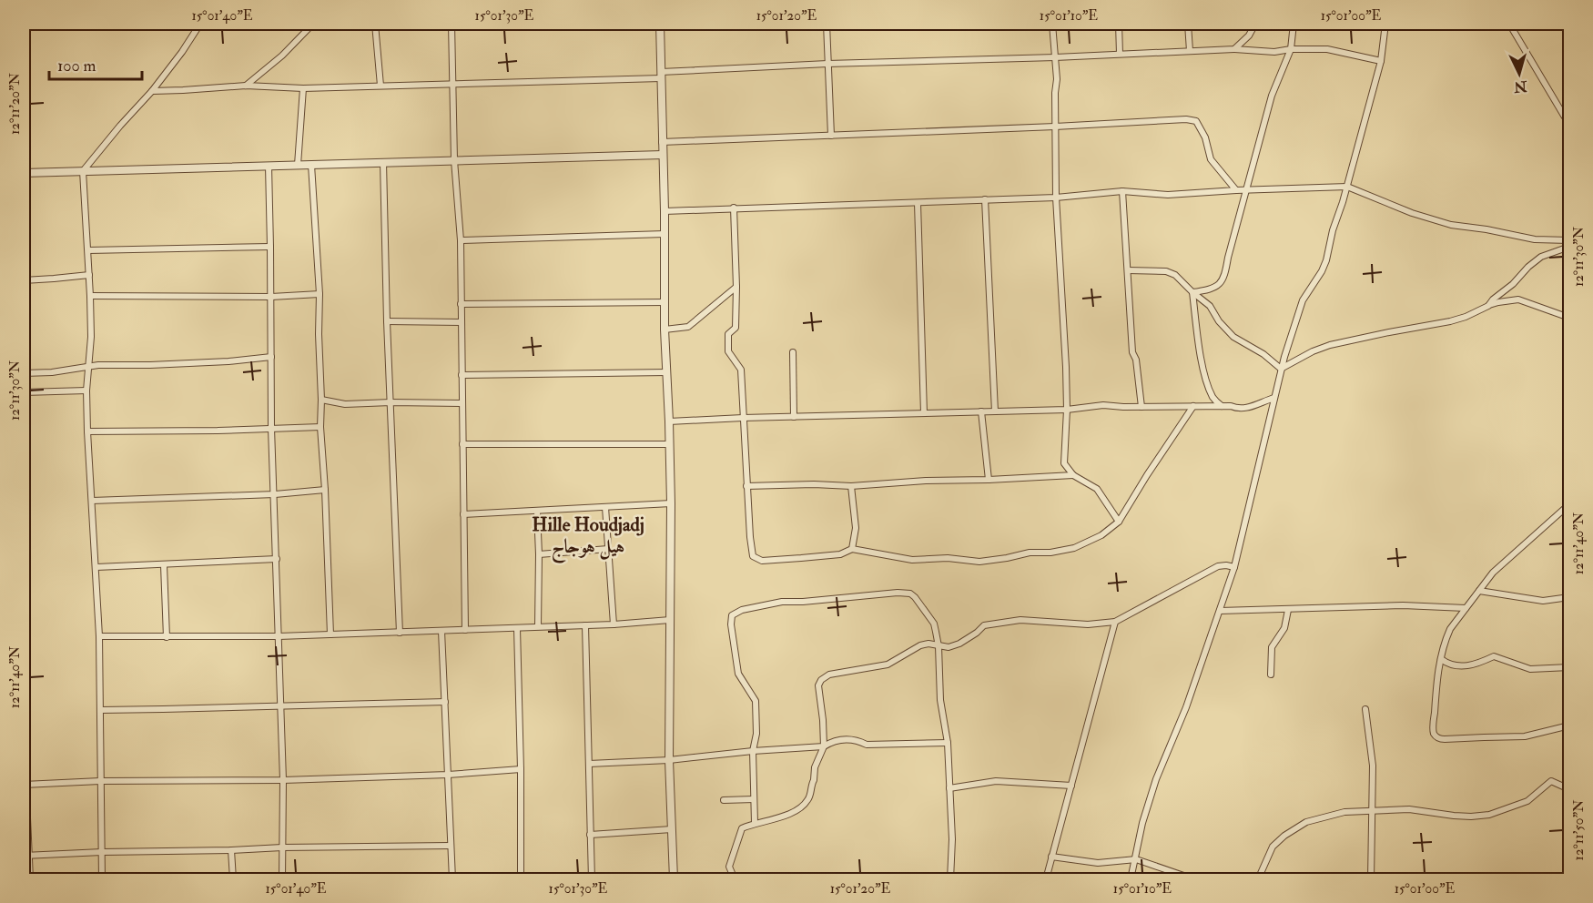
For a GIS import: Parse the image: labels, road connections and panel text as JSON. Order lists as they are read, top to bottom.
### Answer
{
  "districts": ["Hille Houdjadj هيل هوجاج"],
  "scale_bar": "100 m",
  "north": "bottom",
  "coordinates": [
    "15°01'40\"E",
    "15°01'30\"E",
    "15°01'20\"E",
    "15°01'10\"E",
    "15°01'00\"E",
    "12°11'20\"N",
    "12°11'30\"N",
    "12°11'40\"N",
    "12°11'50\"N"
  ]
}
